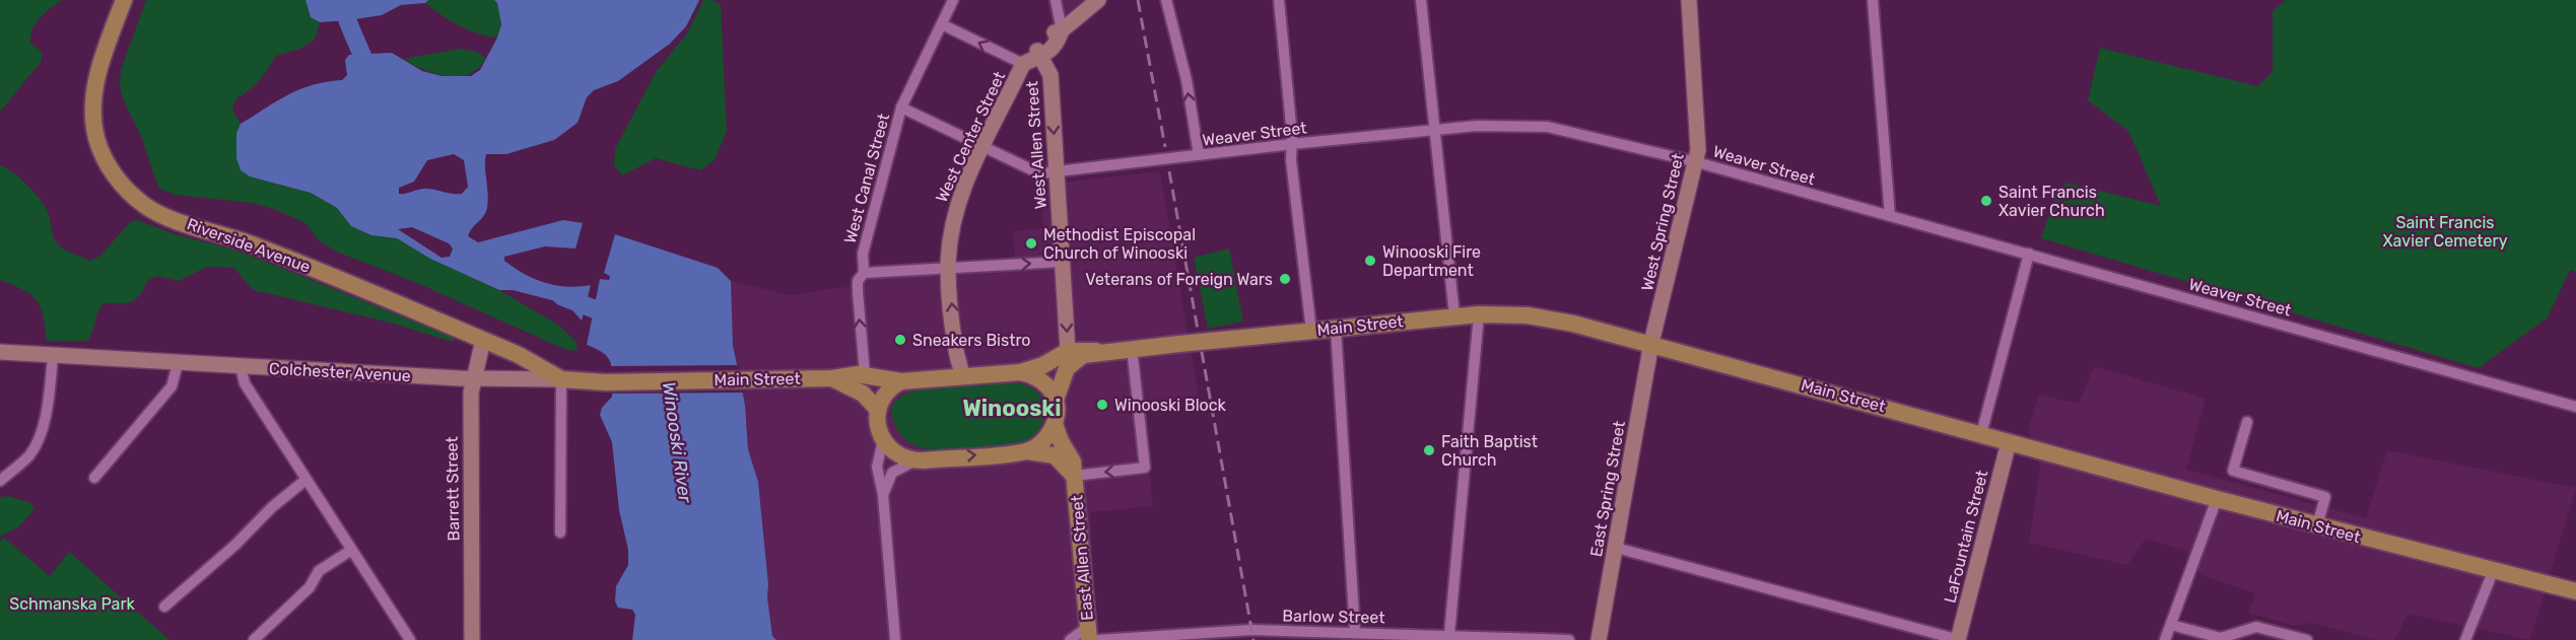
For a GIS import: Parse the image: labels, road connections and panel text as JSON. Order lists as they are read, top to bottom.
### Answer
{
  "streets": {
    "main road": [
      "Riverside Avenue",
      "Main Street",
      "Colchester Avenue",
      "East Allen Street"
    ],
    "street": [
      "Weaver Street",
      "West Center Street",
      "West Allen Street",
      "West Canal Street",
      "West Spring Street",
      "Barrett Street",
      "East Spring Street",
      "LaFountain Street",
      "Barlow Street"
    ]
  },
  "crossings": [
    ["Weaver Street", "West Center Street"],
    ["Weaver Street", "West Allen Street"],
    ["Weaver Street", "West Canal Street"],
    ["Weaver Street", "West Spring Street"],
    ["West Center Street", "West Allen Street"],
    ["West Center Street", "Main Street"],
    ["West Allen Street", "Main Street"],
    ["West Canal Street", "Main Street"],
    ["West Spring Street", "Main Street"],
    ["West Spring Street", "East Spring Street"],
    ["Riverside Avenue", "Colchester Avenue"],
    ["Riverside Avenue", "Barrett Street"],
    ["Main Street", "Colchester Avenue"],
    ["Main Street", "East Spring Street"],
    ["Main Street", "LaFountain Street"],
    ["Main Street", "East Allen Street"],
    ["Colchester Avenue", "Barrett Street"]
  ],
  "districts": ["Winooski"],
  "water": ["Winooski River"],
  "parks": ["Saint Francis Xavier Cemetery", "Schmanska Park"],
  "places": [
    "Saint Francis Xavier Church",
    "Methodist Episcopal Church of Winooski",
    "Winooski Fire Department",
    "Veterans of Foreign Wars",
    "Sneakers Bistro",
    "Winooski Block",
    "Faith Baptist Church"
  ]
}
